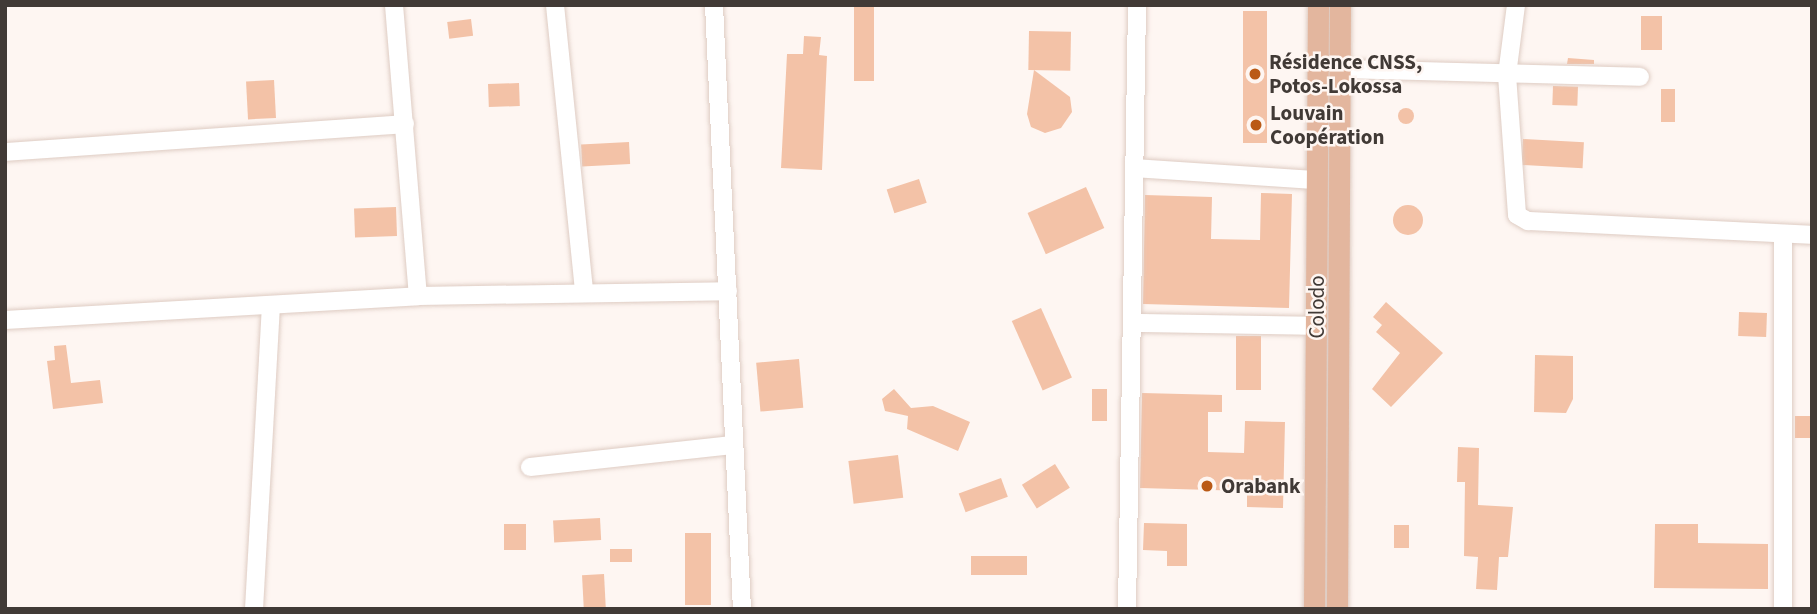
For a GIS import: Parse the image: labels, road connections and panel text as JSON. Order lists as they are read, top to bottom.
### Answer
{
  "streets": {
    "main road": ["Colodo"]
  },
  "places": ["Résidence CNSS, Potos-Lokossa", "Louvain Coopération", "Orabank"]
}
